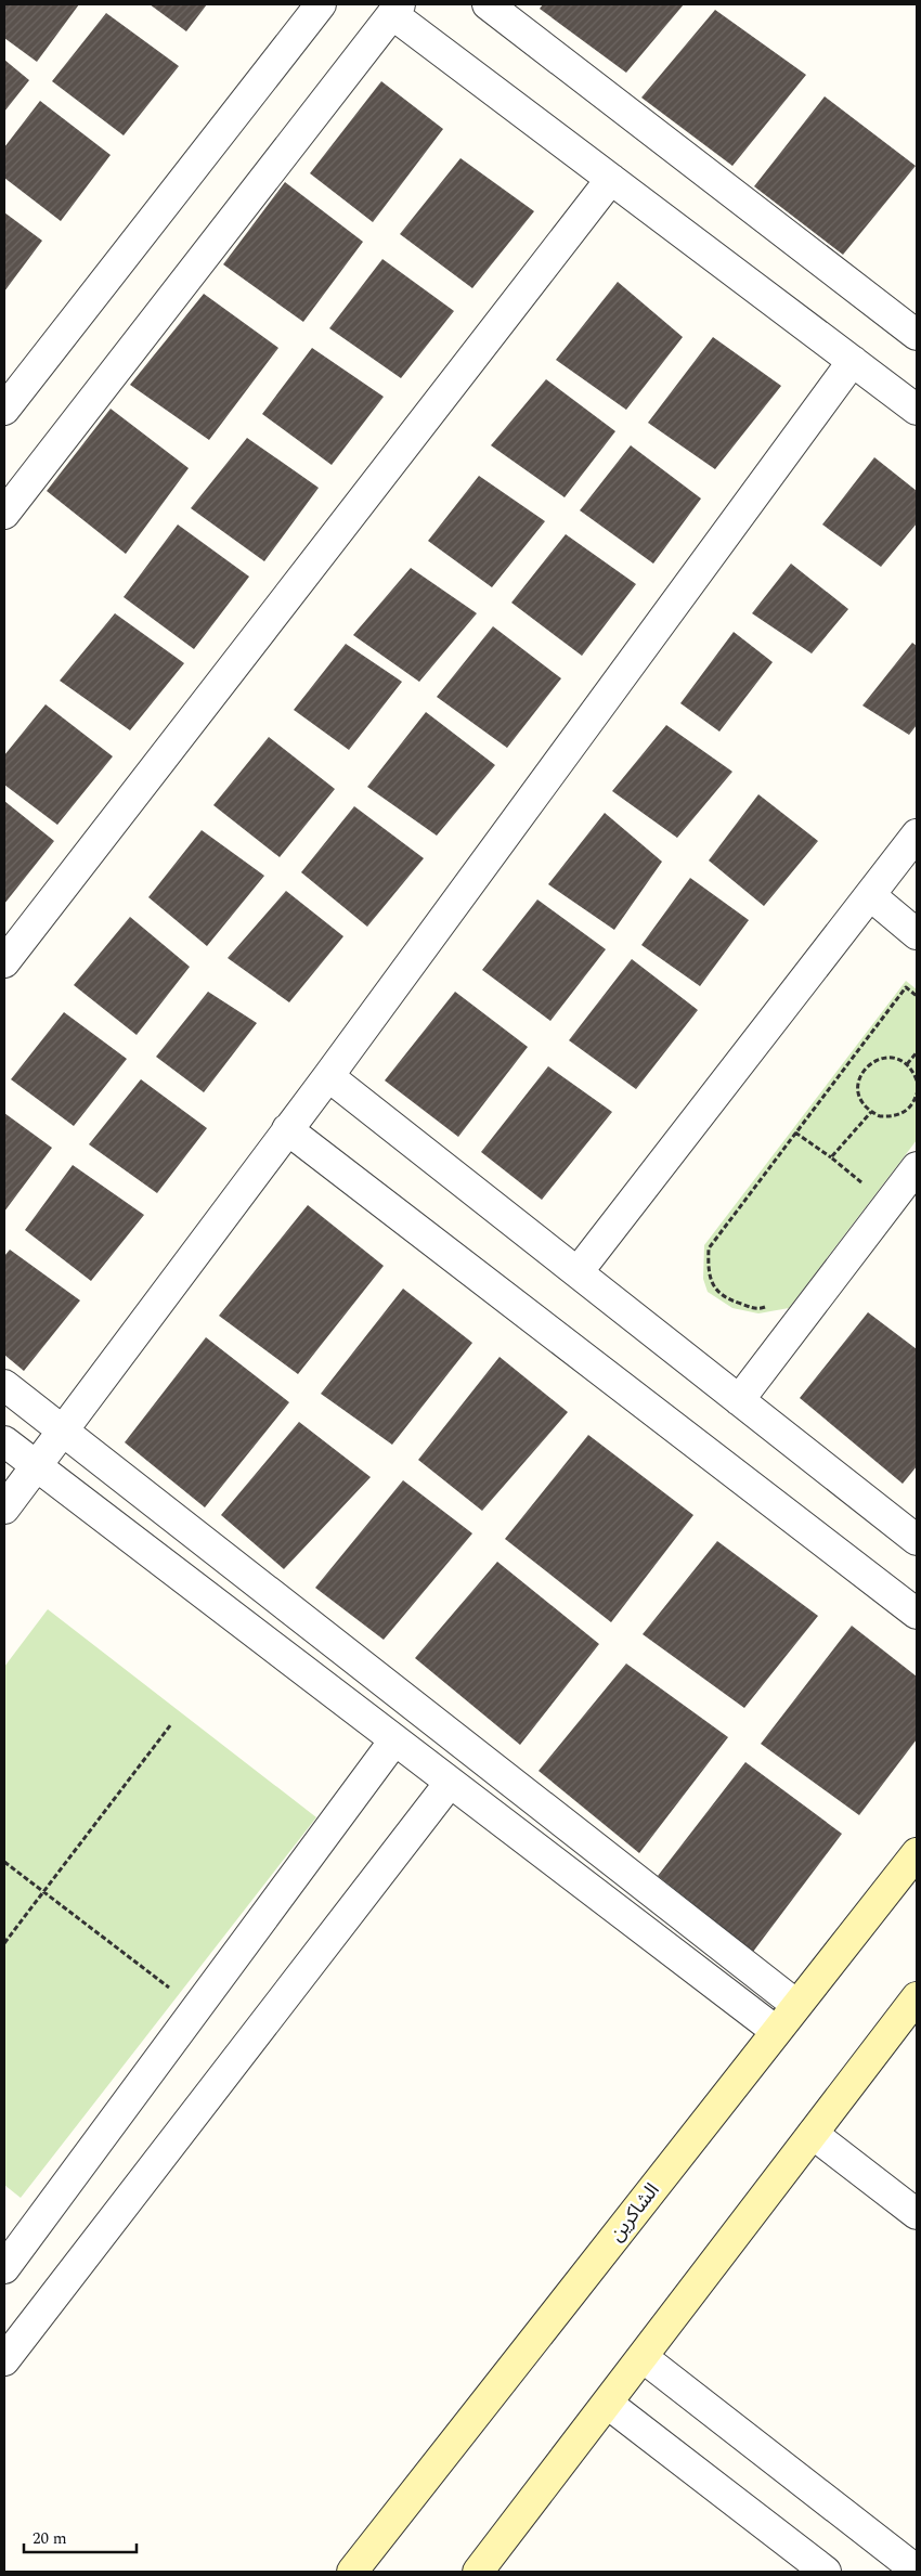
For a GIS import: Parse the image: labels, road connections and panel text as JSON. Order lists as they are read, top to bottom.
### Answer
{
  "streets": {
    "street": ["الشاكرين"]
  },
  "scale_bar": "20 m"
}
